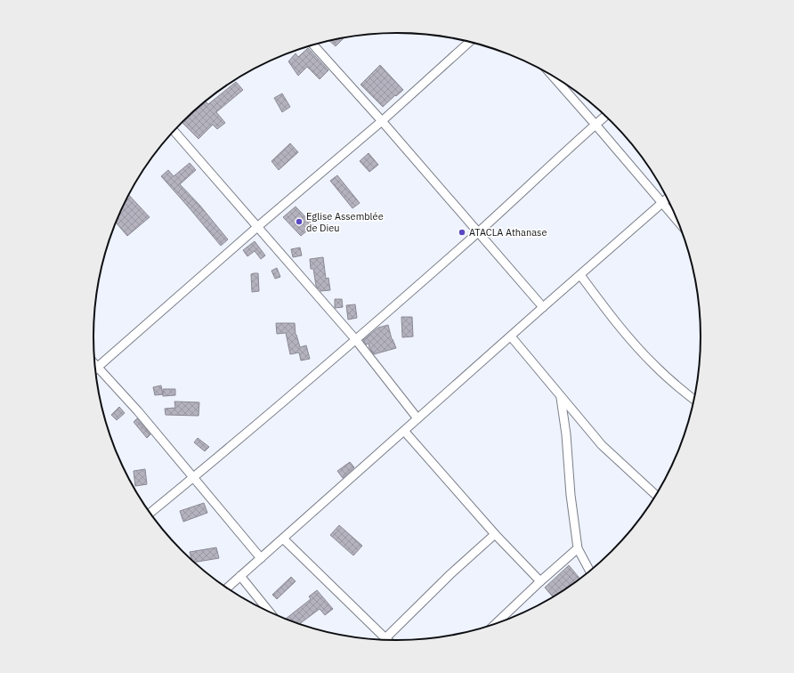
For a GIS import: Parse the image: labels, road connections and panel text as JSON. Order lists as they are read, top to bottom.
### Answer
{
  "places": ["Eglise Assemblée de Dieu", "ATACLA Athanase"]
}
